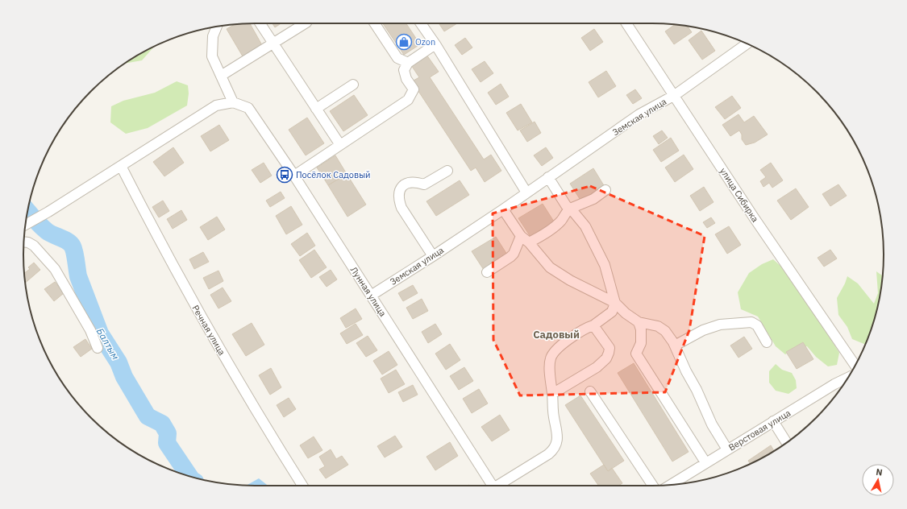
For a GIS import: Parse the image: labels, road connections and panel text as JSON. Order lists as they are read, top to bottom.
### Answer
{
  "streets": {
    "street": [
      "Земская улица",
      "улица Сибирка",
      "Лунная улица",
      "Речная улица",
      "Верстовая улица"
    ]
  },
  "crossings": [
    ["Земская улица", "улица Сибирка"],
    ["Земская улица", "Лунная улица"]
  ],
  "districts": ["Садовый"],
  "water": ["Балтым"],
  "places": {
    "shop": ["Ozon"],
    "bus stop": ["Посёлок Садовый"]
  },
  "north": "top"
}
